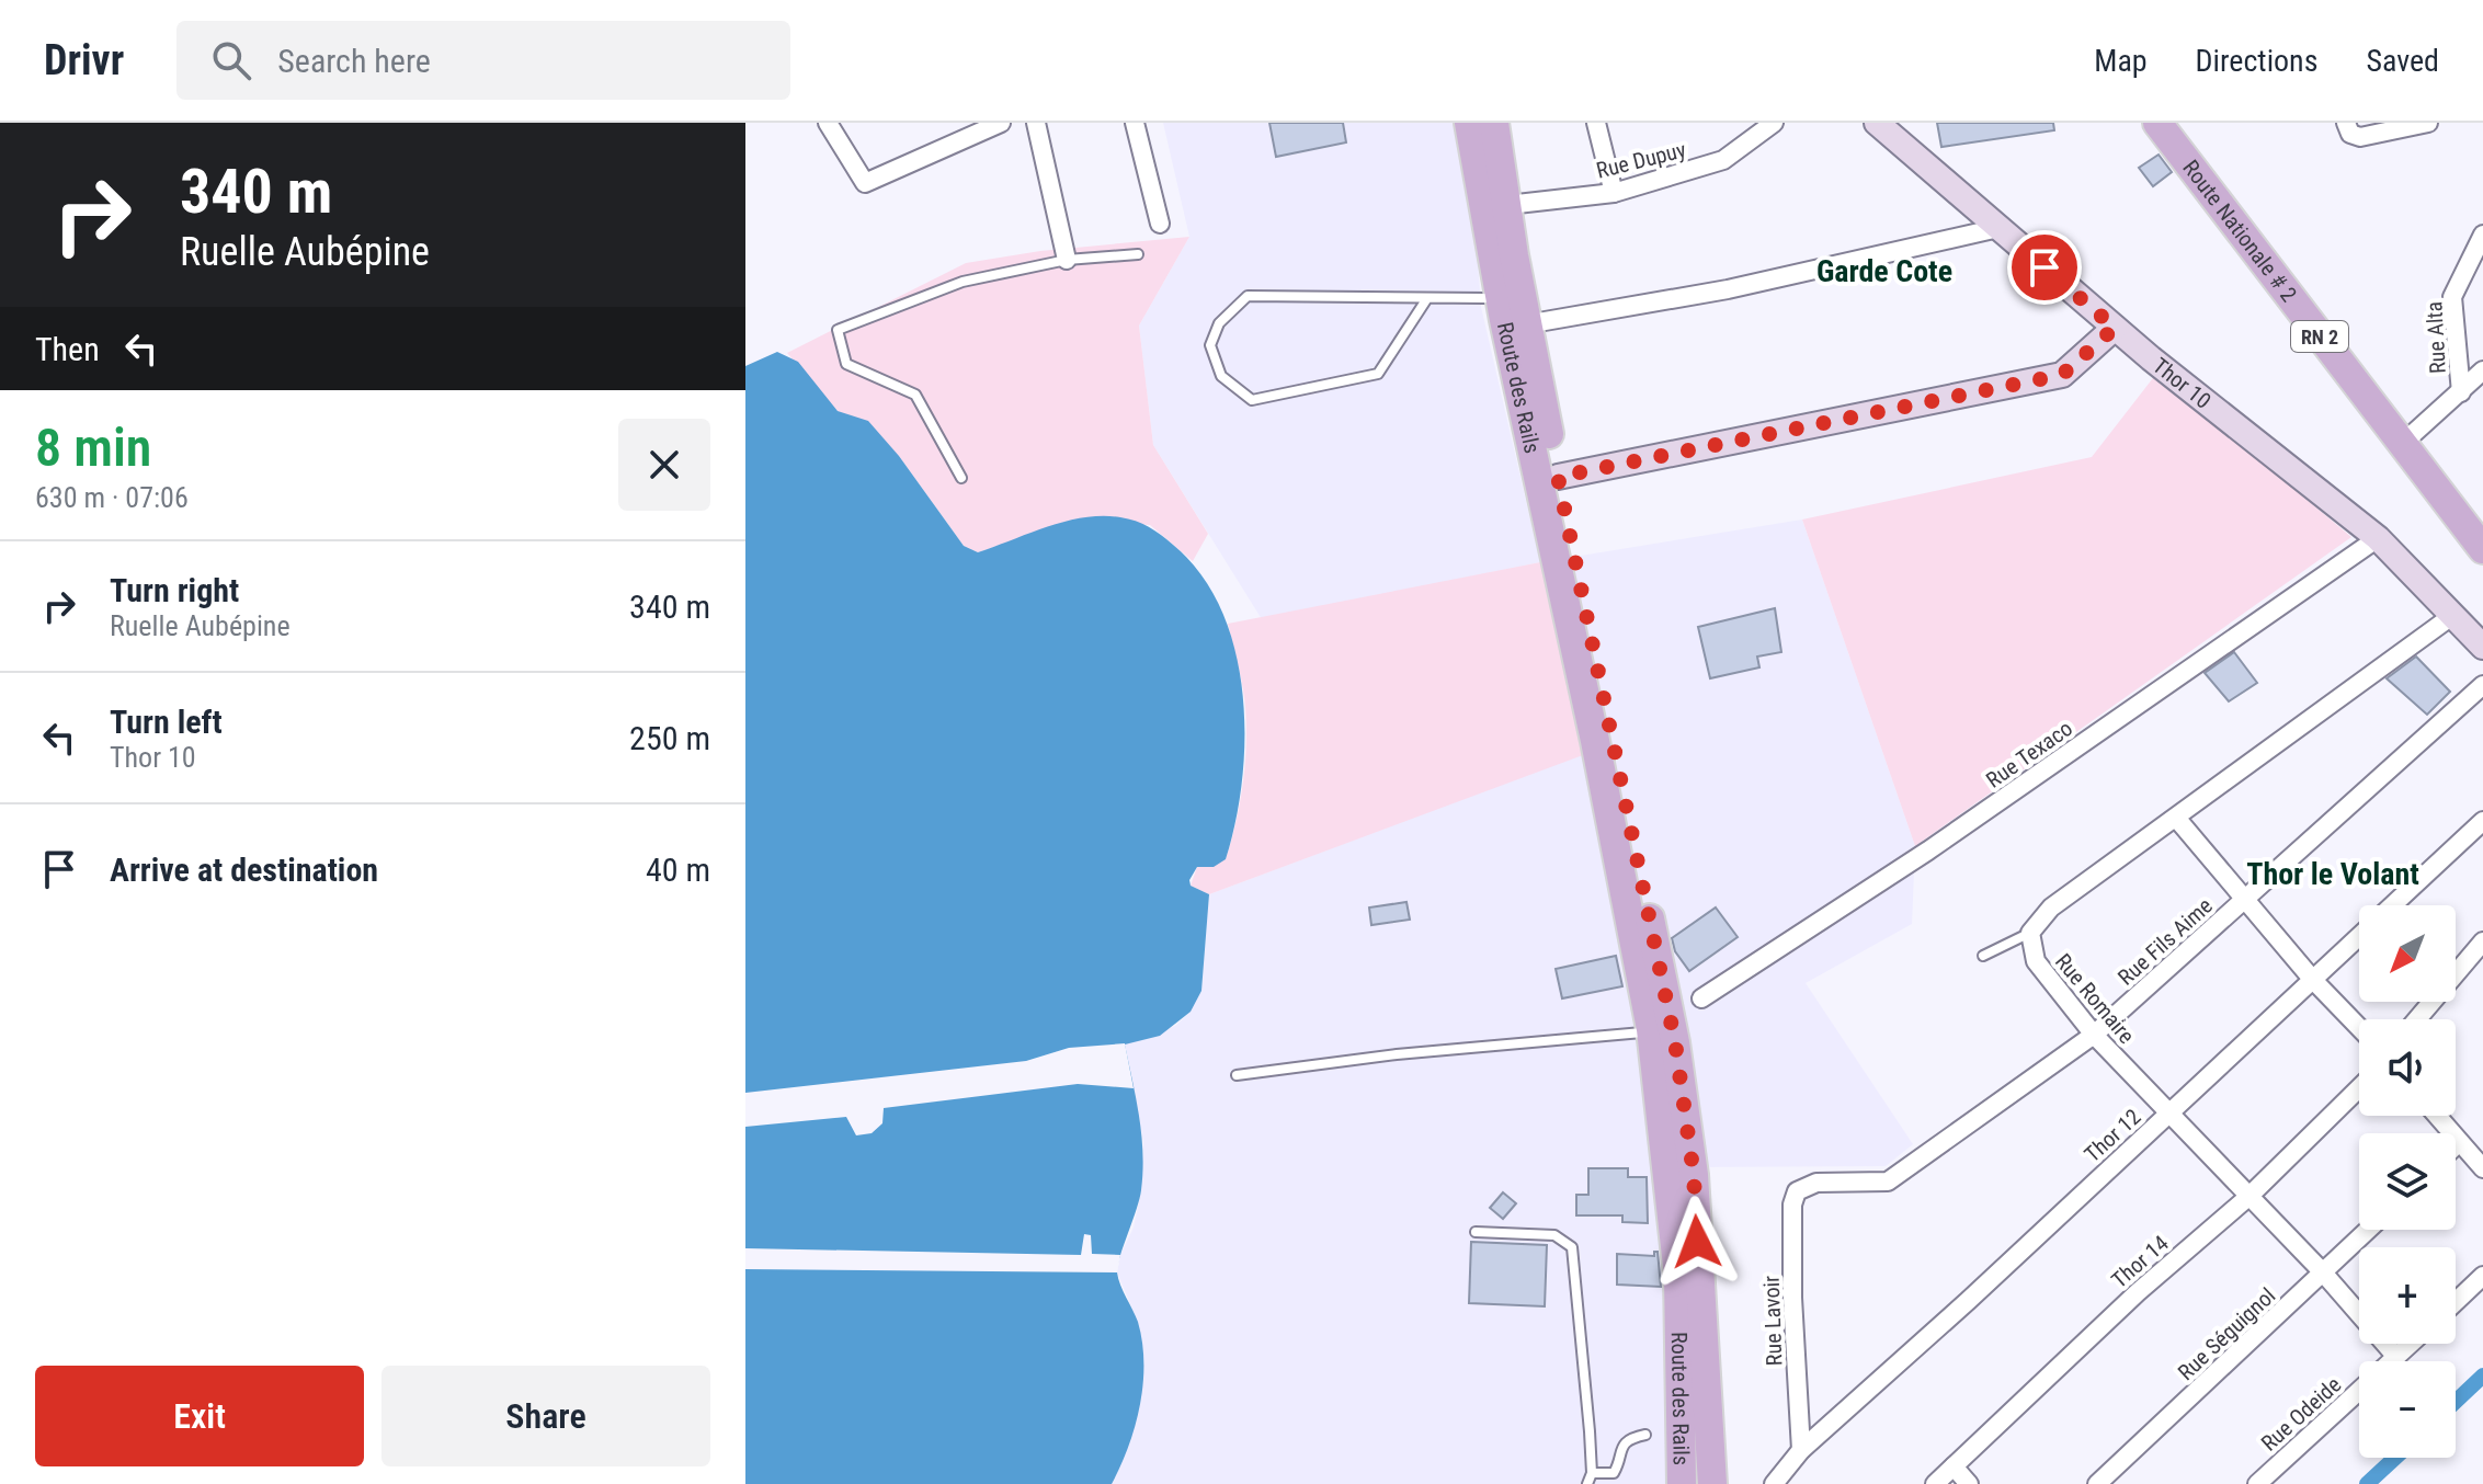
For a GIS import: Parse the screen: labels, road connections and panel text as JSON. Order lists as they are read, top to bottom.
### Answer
{
  "streets": {
    "main road": ["Route Nationale # 2", "RN 2", "Route des Rails"],
    "street": [
      "Rue Dupuy",
      "Rue Alta",
      "Thor 10",
      "Rue Texaco",
      "Rue Fils Aime",
      "Rue Romaire",
      "Thor 12",
      "Thor 14",
      "Rue Lavoir",
      "Rue Séguignol",
      "Rue Odeide"
    ]
  },
  "crossings": [
    ["Rue Dupuy", "Route des Rails"],
    ["Thor 10", "Rue Texaco"],
    ["Rue Fils Aime", "Rue Romaire"],
    ["Rue Fils Aime", "Rue Lavoir"],
    ["Rue Romaire", "Thor 12"],
    ["Rue Romaire", "Thor 14"],
    ["Rue Romaire", "Rue Séguignol"],
    ["Rue Romaire", "Rue Odeide"],
    ["Thor 12", "Rue Lavoir"]
  ],
  "districts": ["Garde Cote", "Thor le Volant"],
  "north": "bottom left",
  "page": {
    "header": "Drivr",
    "search": "Search here",
    "nav": ["Map", "Directions", "Saved"],
    "turn": ["340 m", "Ruelle Aubépine"],
    "then": "Then",
    "heading": ["8 min", "630 m · 07:06"],
    "list": [
      {
        "name": "Turn right",
        "note": "Ruelle Aubépine",
        "value": "340 m"
      },
      {
        "name": "Turn left",
        "note": "Thor 10",
        "value": "250 m"
      },
      {
        "name": "Arrive at destination",
        "value": "40 m"
      }
    ],
    "map_buttons": ["+", "−"],
    "buttons": ["Exit", "Share"]
  }
}
